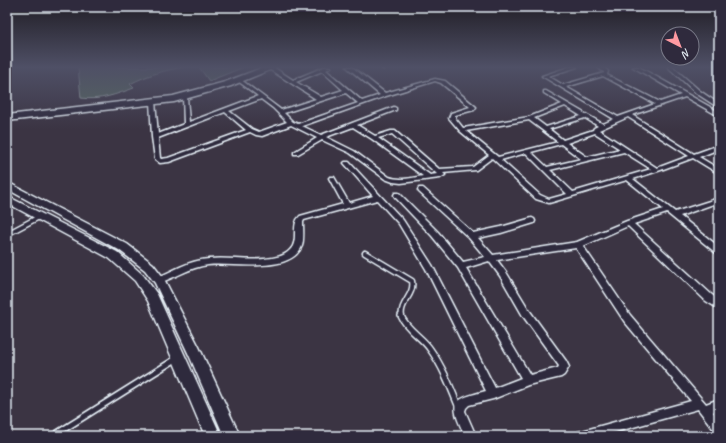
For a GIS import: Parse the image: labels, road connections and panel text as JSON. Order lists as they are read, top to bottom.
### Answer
{
  "north": "bottom right"
}
